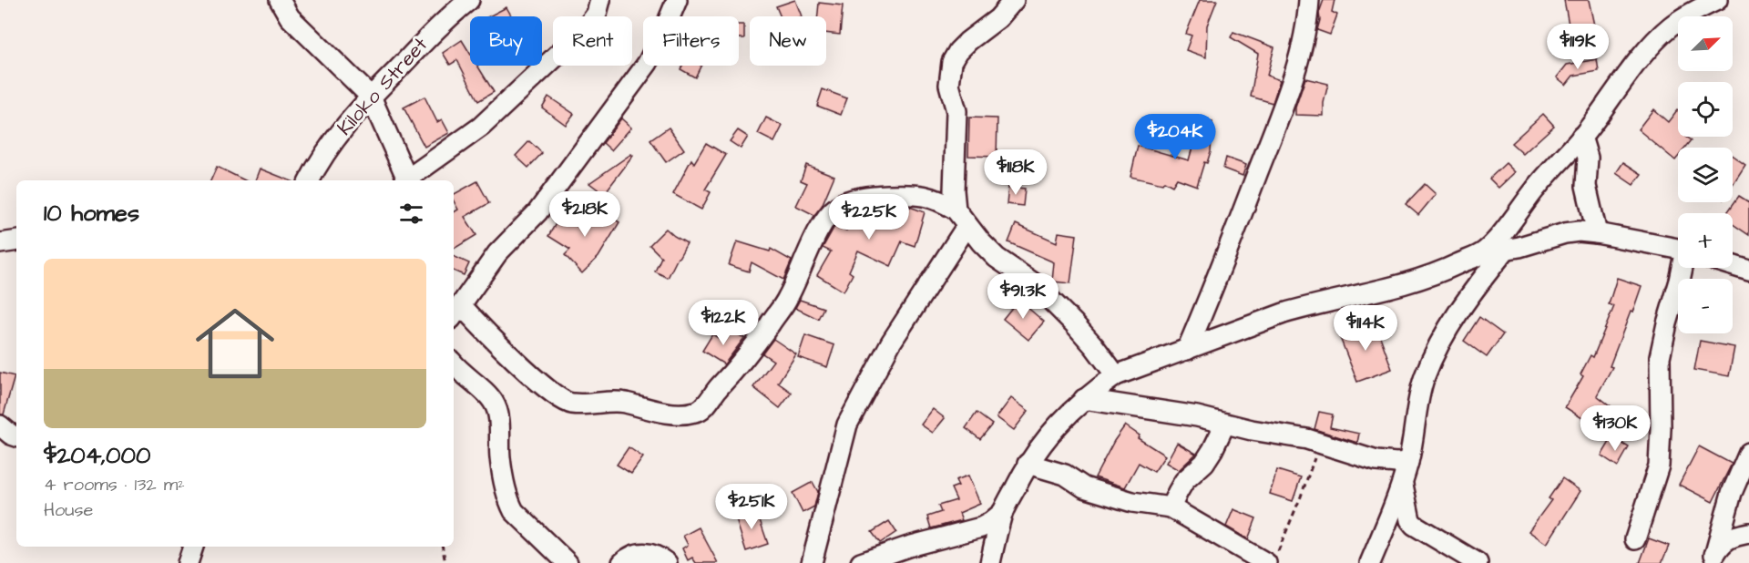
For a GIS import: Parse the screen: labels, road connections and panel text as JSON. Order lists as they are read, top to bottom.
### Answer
{
  "streets": {
    "street": ["Kiloko Street"]
  },
  "north": "top right",
  "page": {
    "map_buttons": ["+", "−"],
    "chip": [
      "Buy",
      "Rent",
      "Filters",
      "New"
    ],
    "price": [
      "$119K",
      "$204K",
      "$118K",
      "$218K",
      "$225K",
      "$91.3K",
      "$122K",
      "$114K",
      "$130K",
      "$251K"
    ],
    "heading": "10 homes",
    "list": [
      {
        "name": "$204,000",
        "note": "4 rooms · 132 m² · House"
      }
    ]
  }
}
